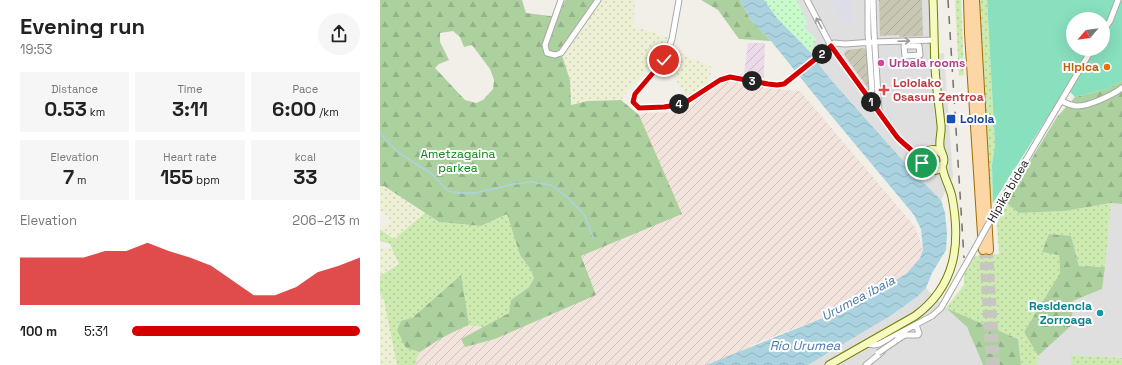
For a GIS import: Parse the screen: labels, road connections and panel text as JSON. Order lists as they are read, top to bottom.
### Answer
{
  "streets": {
    "street": ["Hipika bidea"]
  },
  "water": ["Urumea ibaia", "Río Urumea"],
  "parks": ["Ametzagaina parkea"],
  "places": {
    "other": ["Urbaia rooms", "Hipica", "Residencia Zorroaga"],
    "health": ["Loiolako Osasun Zentroa"],
    "transit": ["Loiola"]
  },
  "north": "bottom left",
  "page": {
    "heading": ["Evening run", "19:53"],
    "pins": [
      "2",
      "3",
      "1",
      "4"
    ],
    "stats": [
      ["Distance", "0.53 km"],
      ["Time", "3:11"],
      ["Pace", "6:00 /km"],
      ["Elevation", "7 m"],
      ["Heart rate", "155 bpm"],
      ["kcal", "33"]
    ],
    "chart": ["Elevation", "206–213 m"],
    "list": [
      {
        "name": "100 m",
        "note": "5:31"
      }
    ]
  }
}
